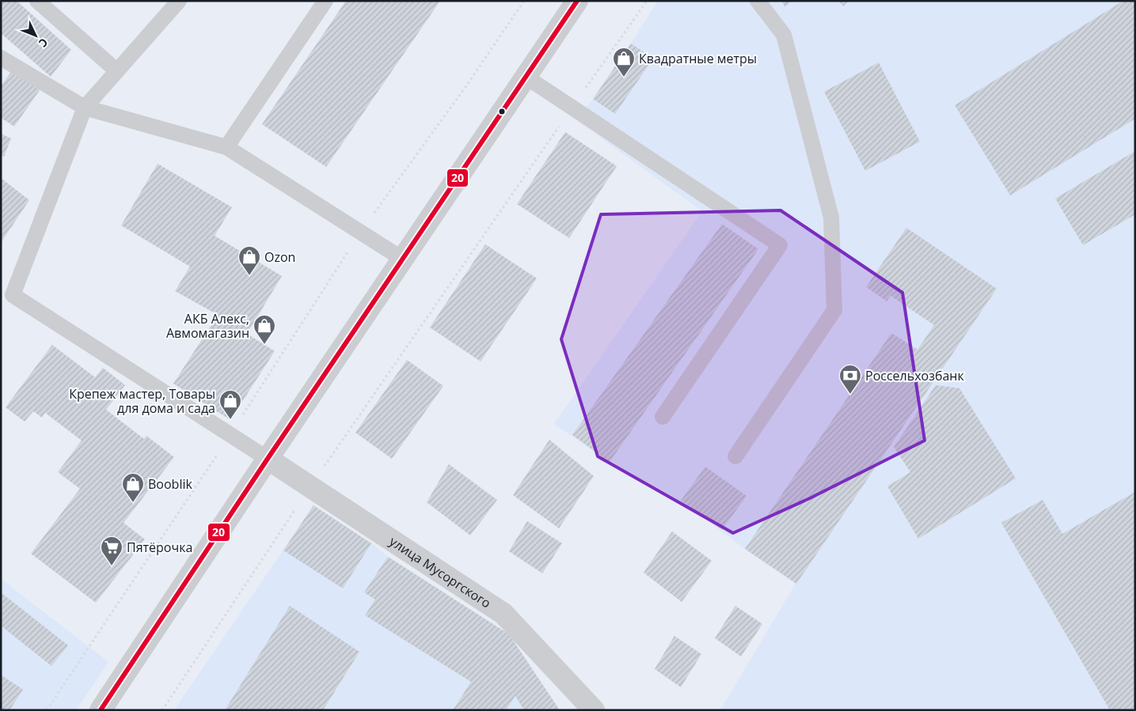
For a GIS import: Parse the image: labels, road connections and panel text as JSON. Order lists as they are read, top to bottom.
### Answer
{
  "streets": {
    "main road": ["улица Мусоргского"]
  },
  "places": {
    "shop": [
      "Квадратные метры",
      "Ozon",
      "АКБ Алекс, Авмомагазин",
      "Крепеж мастер, Товары для дома и сада",
      "Booblik"
    ],
    "bank": ["Россельхозбанк"],
    "supermarket": ["Пятёрочка"]
  },
  "lines": ["transit line 20"],
  "north": "bottom right"
}
